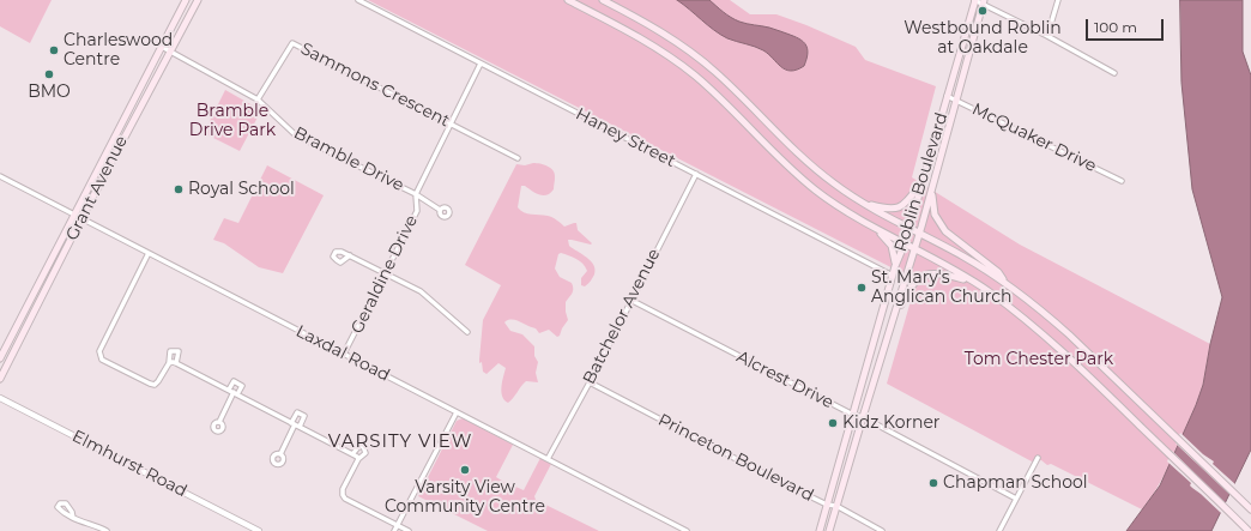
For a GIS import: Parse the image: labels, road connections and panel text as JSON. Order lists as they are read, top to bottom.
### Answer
{
  "streets": {
    "main road": ["Roblin Boulevard", "Grant Avenue"],
    "street": [
      "Sammons Crescent",
      "Haney Street",
      "McQuaker Drive",
      "Bramble Drive",
      "Geraldine Drive",
      "Batchelor Avenue",
      "Laxdal Road",
      "Alcrest Drive",
      "Princeton Boulevard",
      "Elmhurst Road"
    ]
  },
  "crossings": [
    ["Sammons Crescent", "Bramble Drive"],
    ["Sammons Crescent", "Geraldine Drive"],
    ["Haney Street", "Roblin Boulevard"],
    ["Haney Street", "Geraldine Drive"],
    ["Haney Street", "Batchelor Avenue"],
    ["McQuaker Drive", "Roblin Boulevard"],
    ["Bramble Drive", "Grant Avenue"],
    ["Bramble Drive", "Geraldine Drive"],
    ["Roblin Boulevard", "Alcrest Drive"],
    ["Roblin Boulevard", "Princeton Boulevard"],
    ["Grant Avenue", "Laxdal Road"],
    ["Geraldine Drive", "Laxdal Road"],
    ["Batchelor Avenue", "Laxdal Road"],
    ["Batchelor Avenue", "Alcrest Drive"],
    ["Batchelor Avenue", "Princeton Boulevard"]
  ],
  "districts": ["VARSITY VIEW"],
  "parks": ["Bramble Drive Park", "Tom Chester Park"],
  "places": [
    "Westbound Roblin at Oakdale",
    "Charleswood Centre",
    "BMO",
    "Royal School",
    "St. Mary's Anglican Church",
    "Kidz Korner",
    "Varsity View Community Centre",
    "Chapman School"
  ],
  "scale_bar": "100 m"
}
